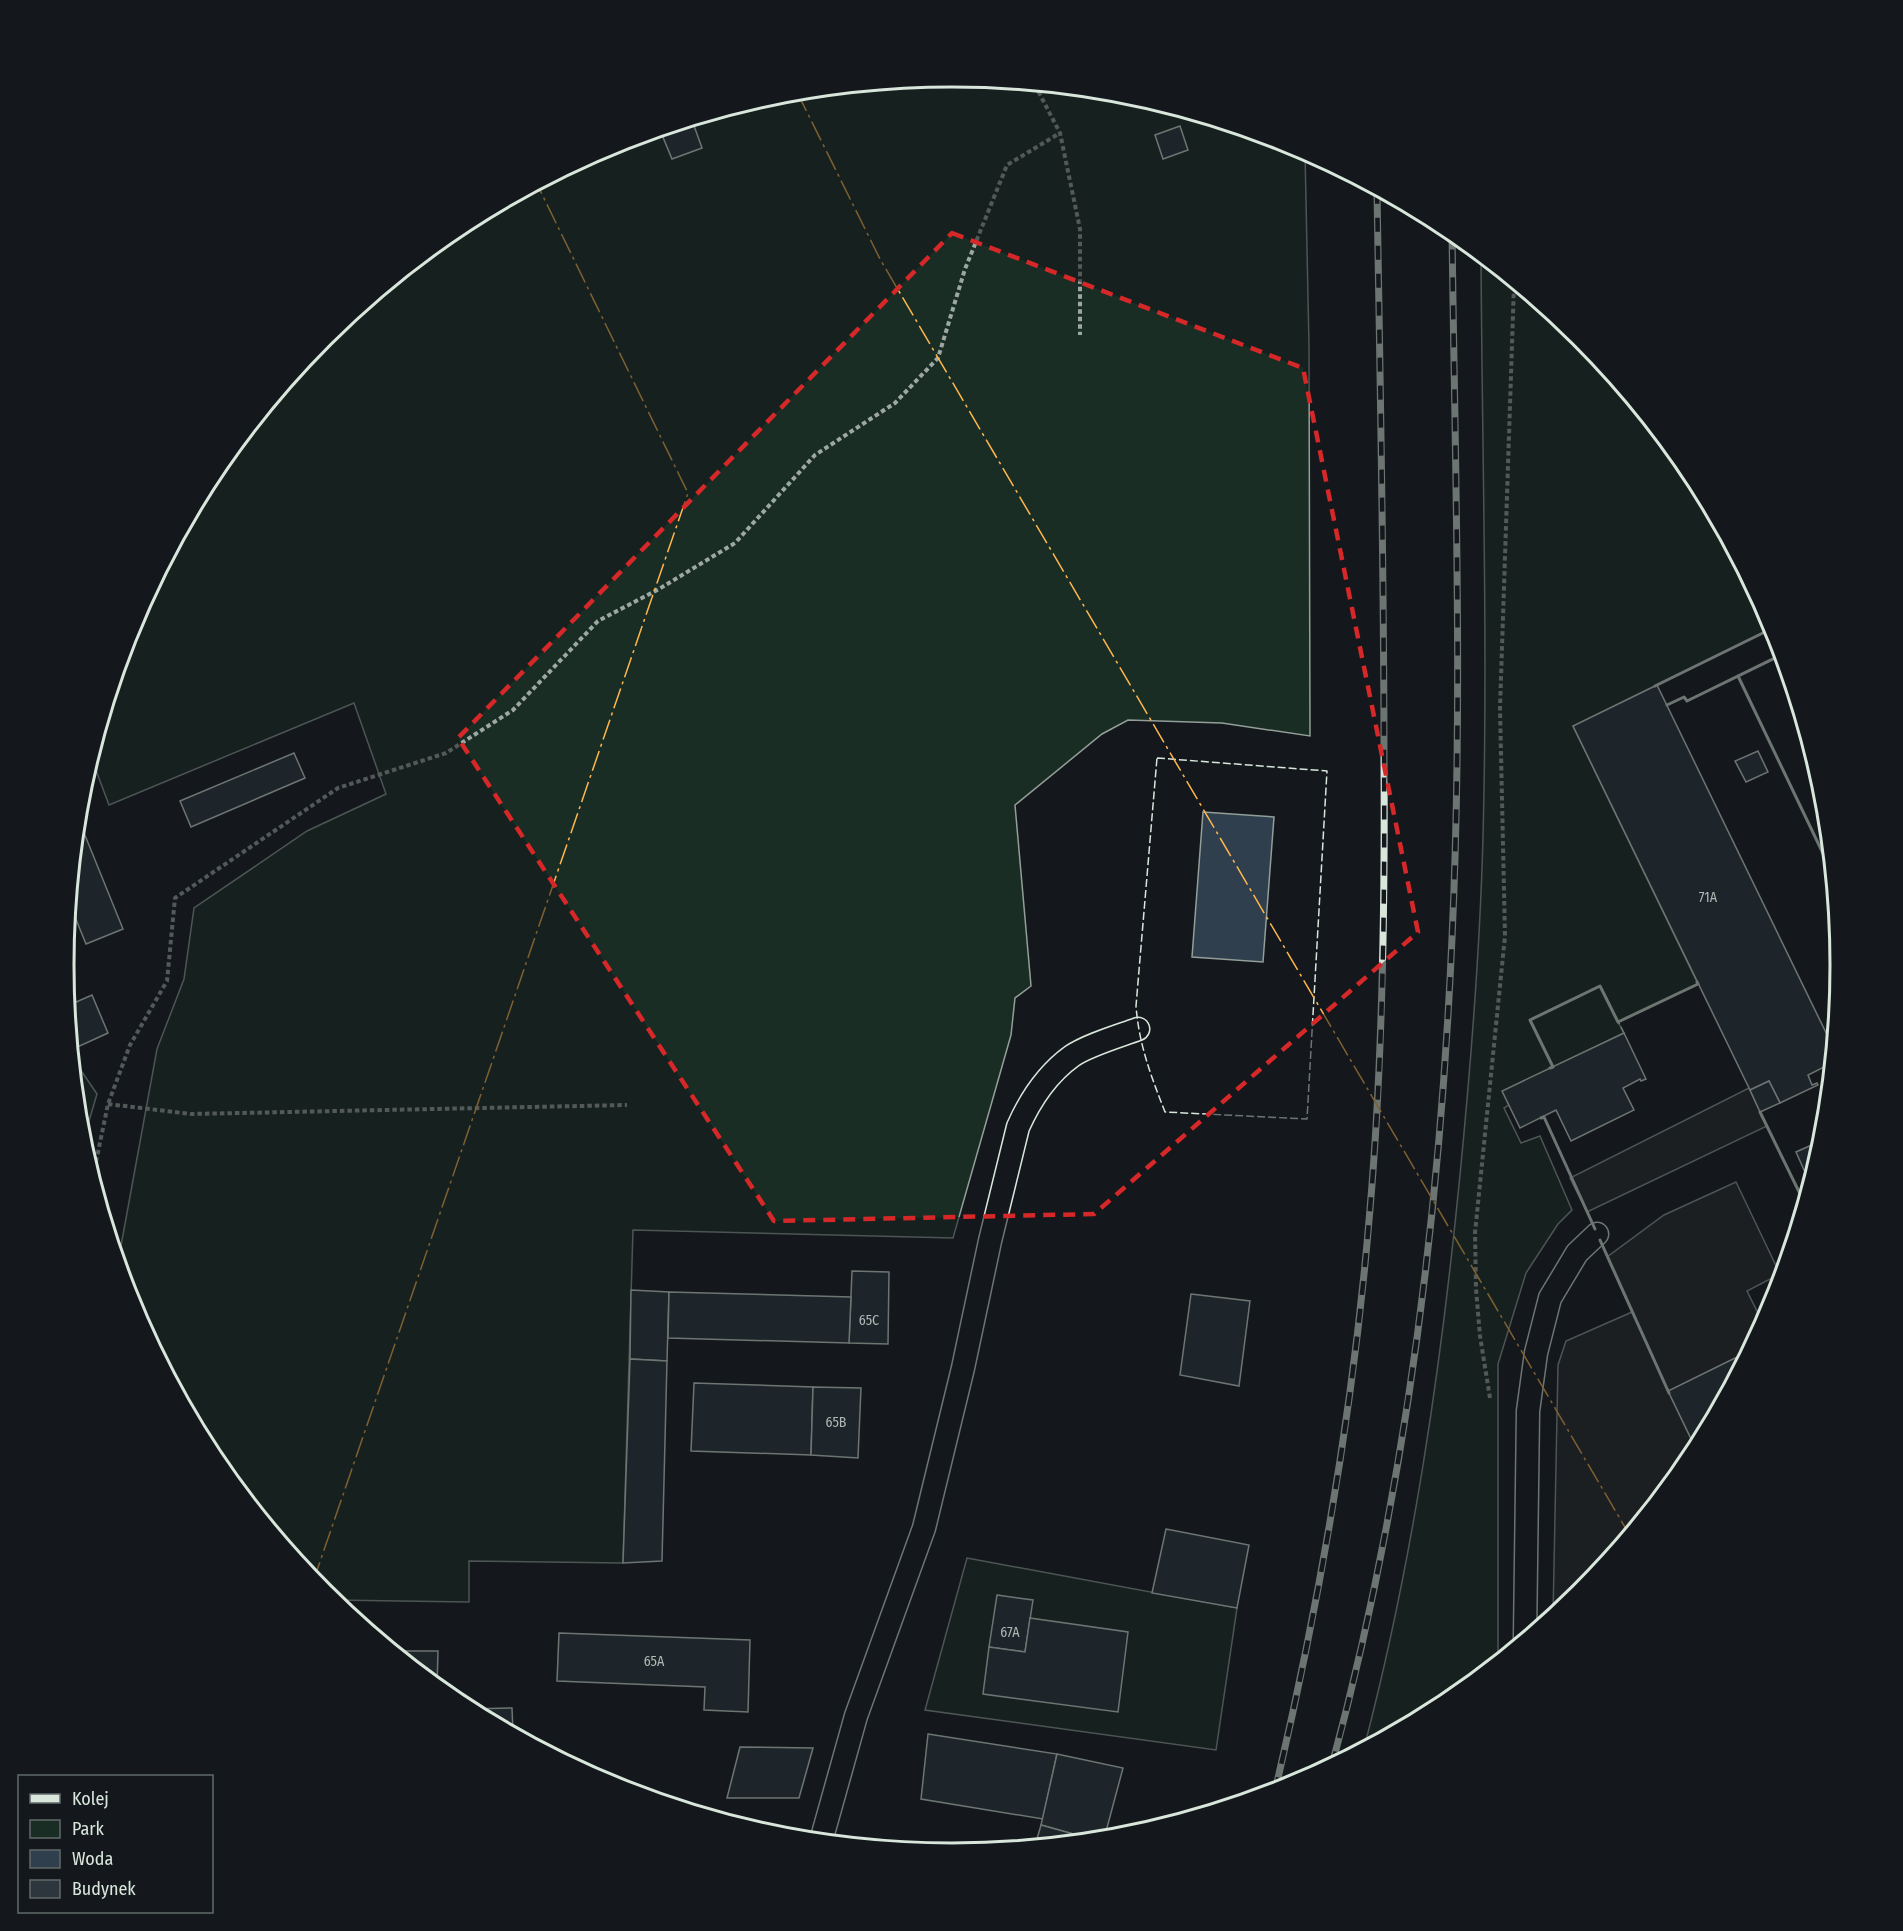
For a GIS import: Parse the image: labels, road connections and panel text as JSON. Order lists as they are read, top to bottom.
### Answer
{
  "house_numbers": [
    "71A",
    "65C",
    "65B",
    "67A",
    "65A"
  ],
  "legend": [
    "Kolej",
    "Park",
    "Woda",
    "Budynek"
  ]
}
